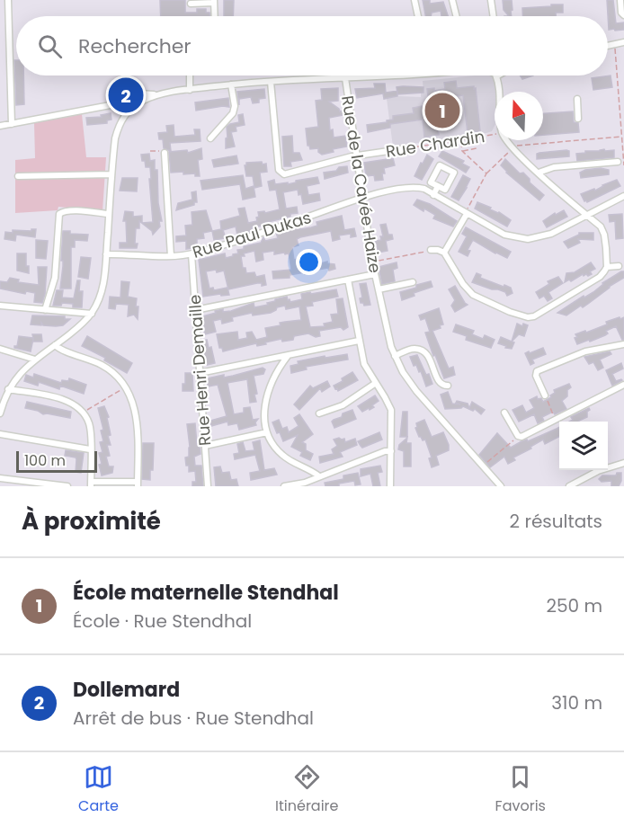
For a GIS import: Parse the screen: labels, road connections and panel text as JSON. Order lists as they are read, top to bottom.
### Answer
{
  "streets": {
    "street": [
      "Rue Chardin",
      "Rue de la Cavée Haize",
      "Rue Paul Dukas",
      "Rue Henri Demaille"
    ]
  },
  "crossings": [
    ["Rue Chardin", "Rue de la Cavée Haize"],
    ["Rue de la Cavée Haize", "Rue Paul Dukas"],
    ["Rue Paul Dukas", "Rue Henri Demaille"]
  ],
  "scale_bar": "100 m",
  "north": "top",
  "page": {
    "search": "Rechercher",
    "pins": ["2", "1"],
    "scale": "100 m",
    "heading": ["À proximité", "2 résultats"],
    "list": [
      {
        "mark": "1",
        "name": "École maternelle Stendhal",
        "note": "École · Rue Stendhal",
        "value": "250 m"
      },
      {
        "mark": "2",
        "name": "Dollemard",
        "note": "Arrêt de bus · Rue Stendhal",
        "value": "310 m"
      }
    ],
    "nav": ["Carte", "Itinéraire", "Favoris"]
  }
}
